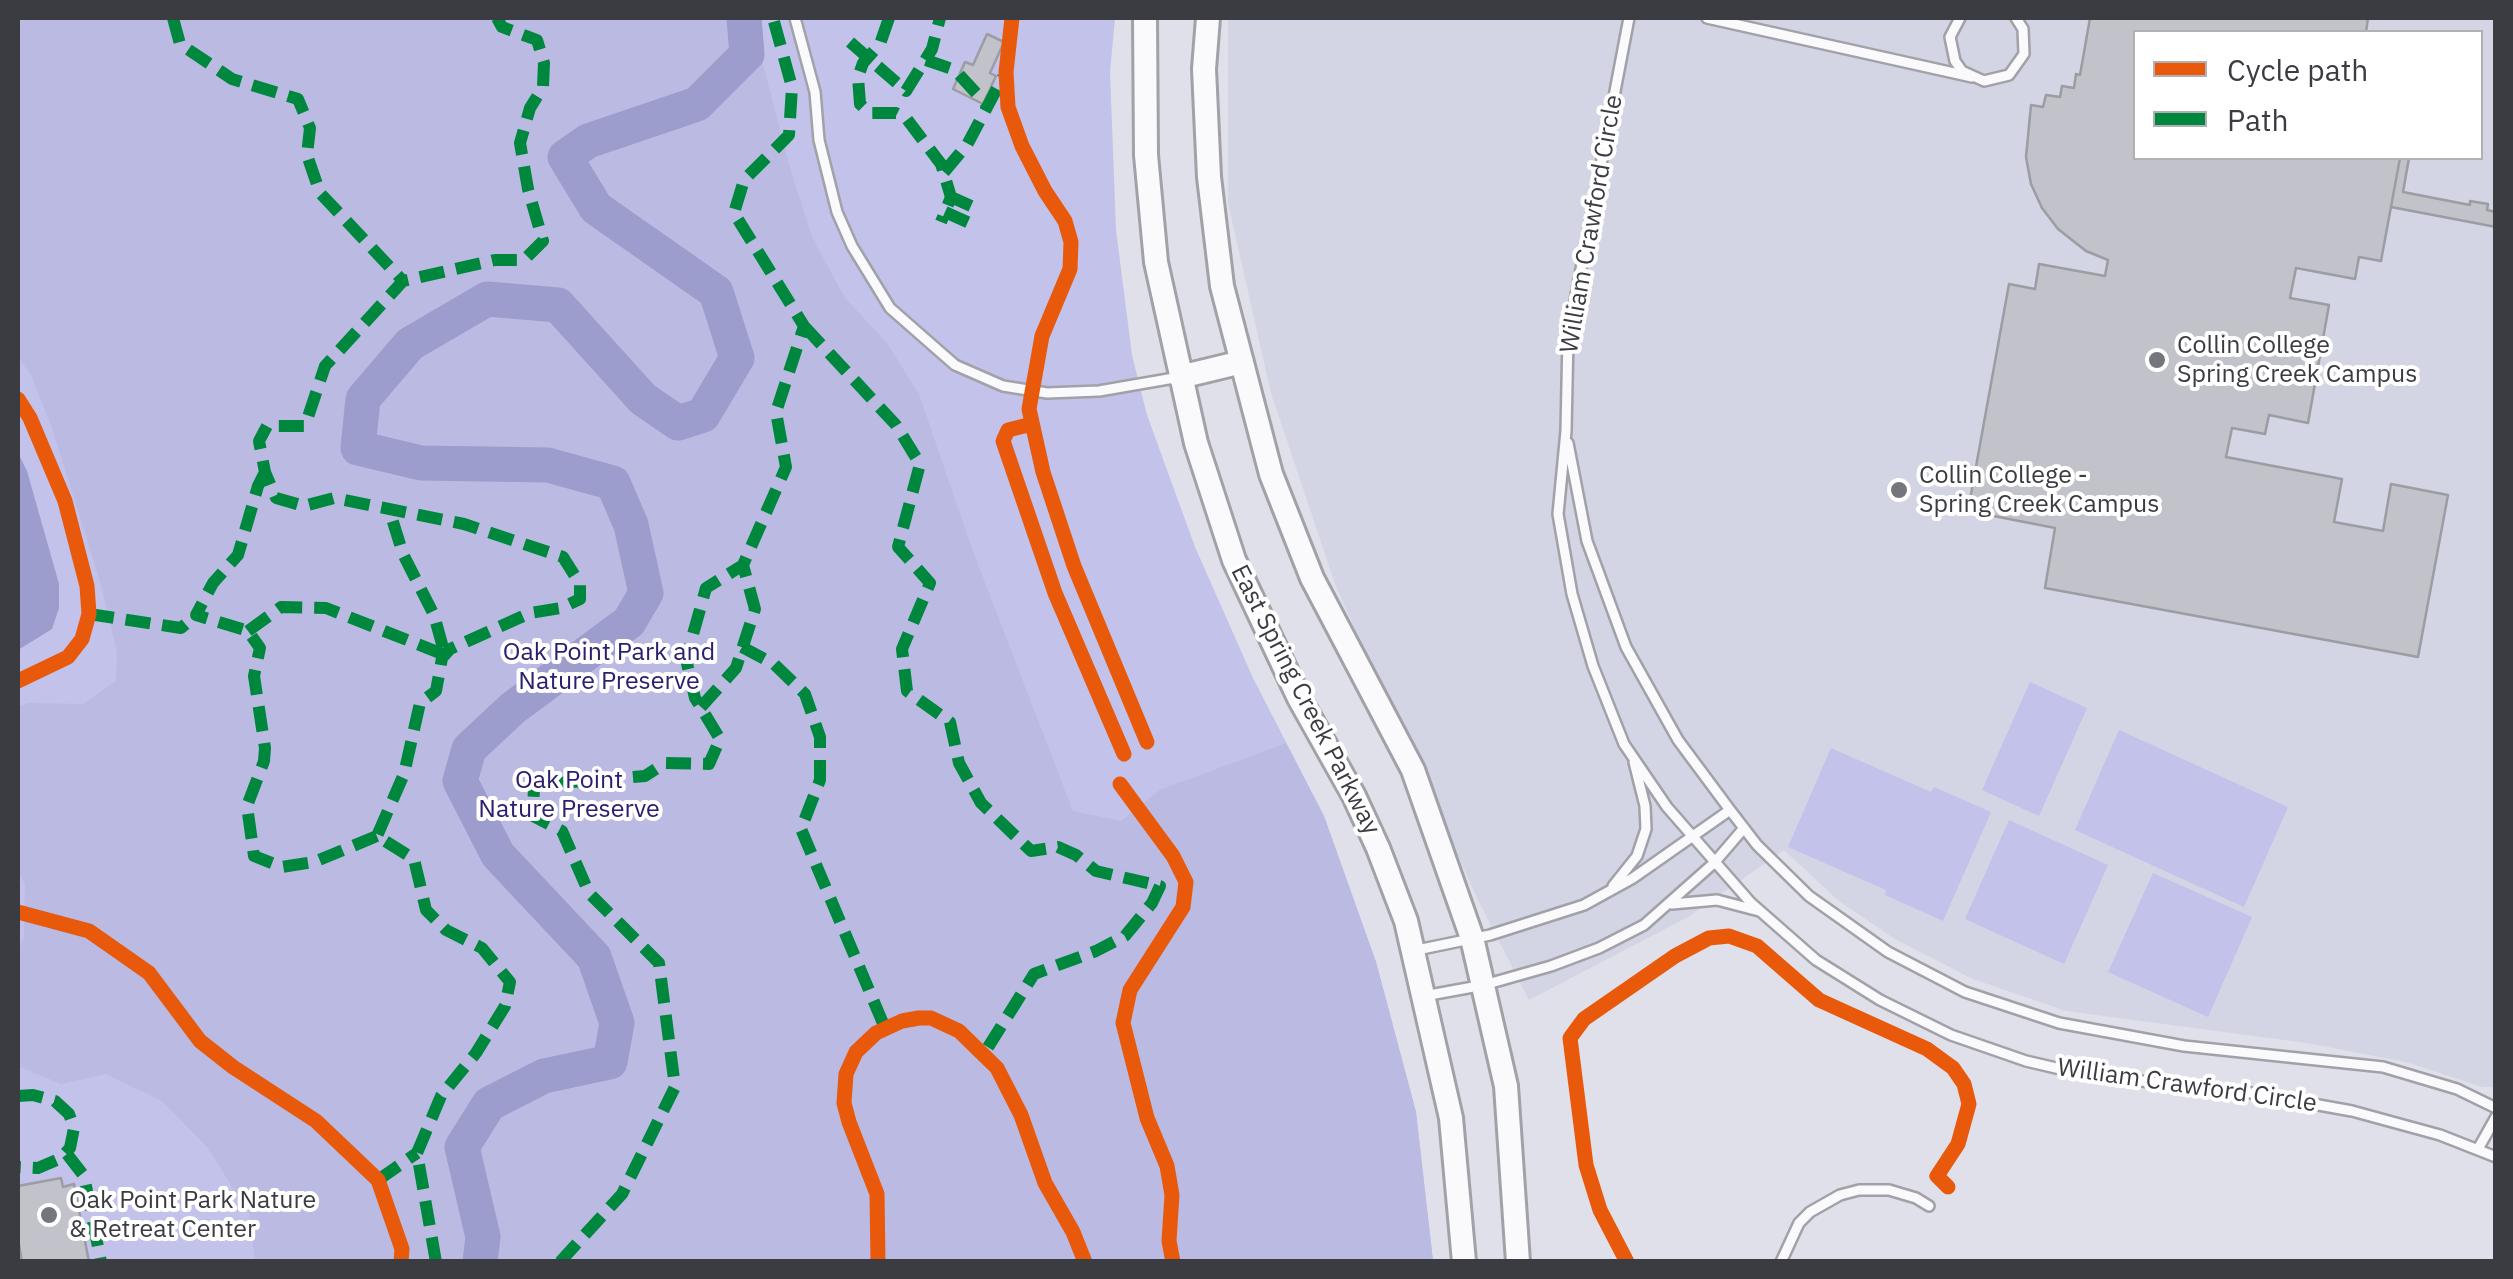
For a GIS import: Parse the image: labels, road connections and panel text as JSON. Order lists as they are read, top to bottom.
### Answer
{
  "streets": {
    "main road": ["East Spring Creek Parkway"],
    "lane": ["William Crawford Circle"]
  },
  "parks": ["Oak Point Park and Nature Preserve", "Oak Point Nature Preserve"],
  "places": ["Collin College Spring Creek Campus", "Collin College - Spring Creek Campus", "Oak Point Park Nature & Retreat Center"],
  "legend": ["Cycle path", "Path"]
}
